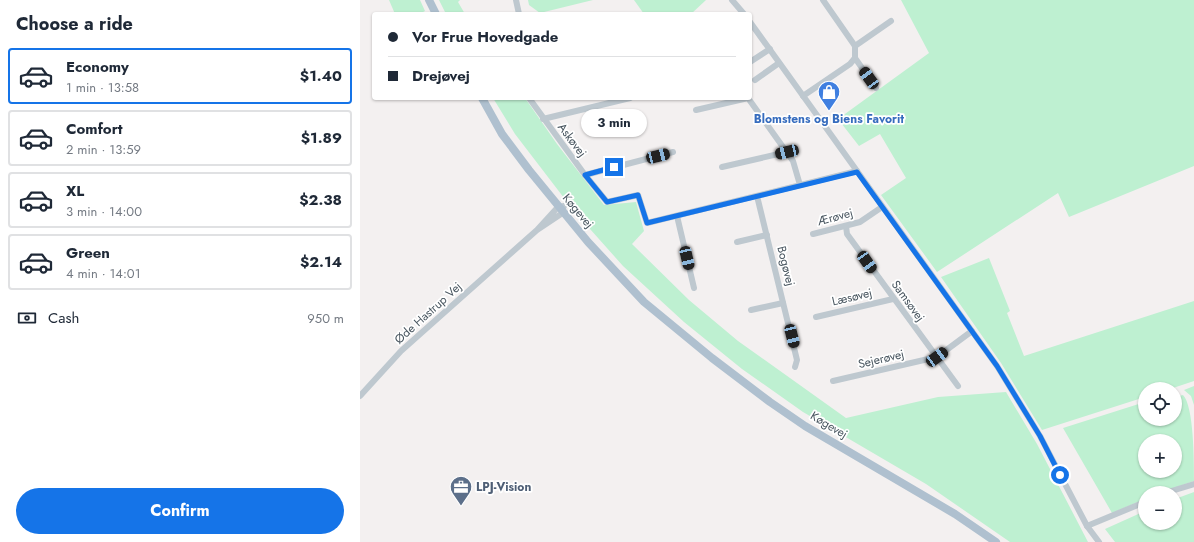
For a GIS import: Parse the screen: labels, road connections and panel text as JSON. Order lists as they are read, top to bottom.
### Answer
{
  "streets": {
    "main road": ["Køgevej"],
    "street": [
      "Askøvej",
      "Ærøvej",
      "Bogøvej",
      "Læsøvej",
      "Samsøvej",
      "Øde Hastrup Vej",
      "Sejerøvej"
    ]
  },
  "crossings": [
    ["Køgevej", "Øde Hastrup Vej"],
    ["Ærøvej", "Samsøvej"],
    ["Læsøvej", "Samsøvej"],
    ["Samsøvej", "Sejerøvej"]
  ],
  "places": {
    "shop": ["Blomstens og Biens Favorit"],
    "office": ["LPJ-Vision"]
  },
  "page": {
    "heading": "Choose a ride",
    "banner": ["Vor Frue Hovedgade", "Drejøvej"],
    "list": [
      {
        "name": "Economy",
        "note": "1 min · 13:58",
        "value": "$1.40"
      },
      {
        "name": "Comfort",
        "note": "2 min · 13:59",
        "value": "$1.89"
      },
      {
        "name": "XL",
        "note": "3 min · 14:00",
        "value": "$2.38"
      },
      {
        "name": "Green",
        "note": "4 min · 14:01",
        "value": "$2.14"
      }
    ],
    "bubble": "3 min",
    "pay": ["Cash", "950 m"],
    "map_buttons": ["+", "−"],
    "buttons": "Confirm"
  }
}
